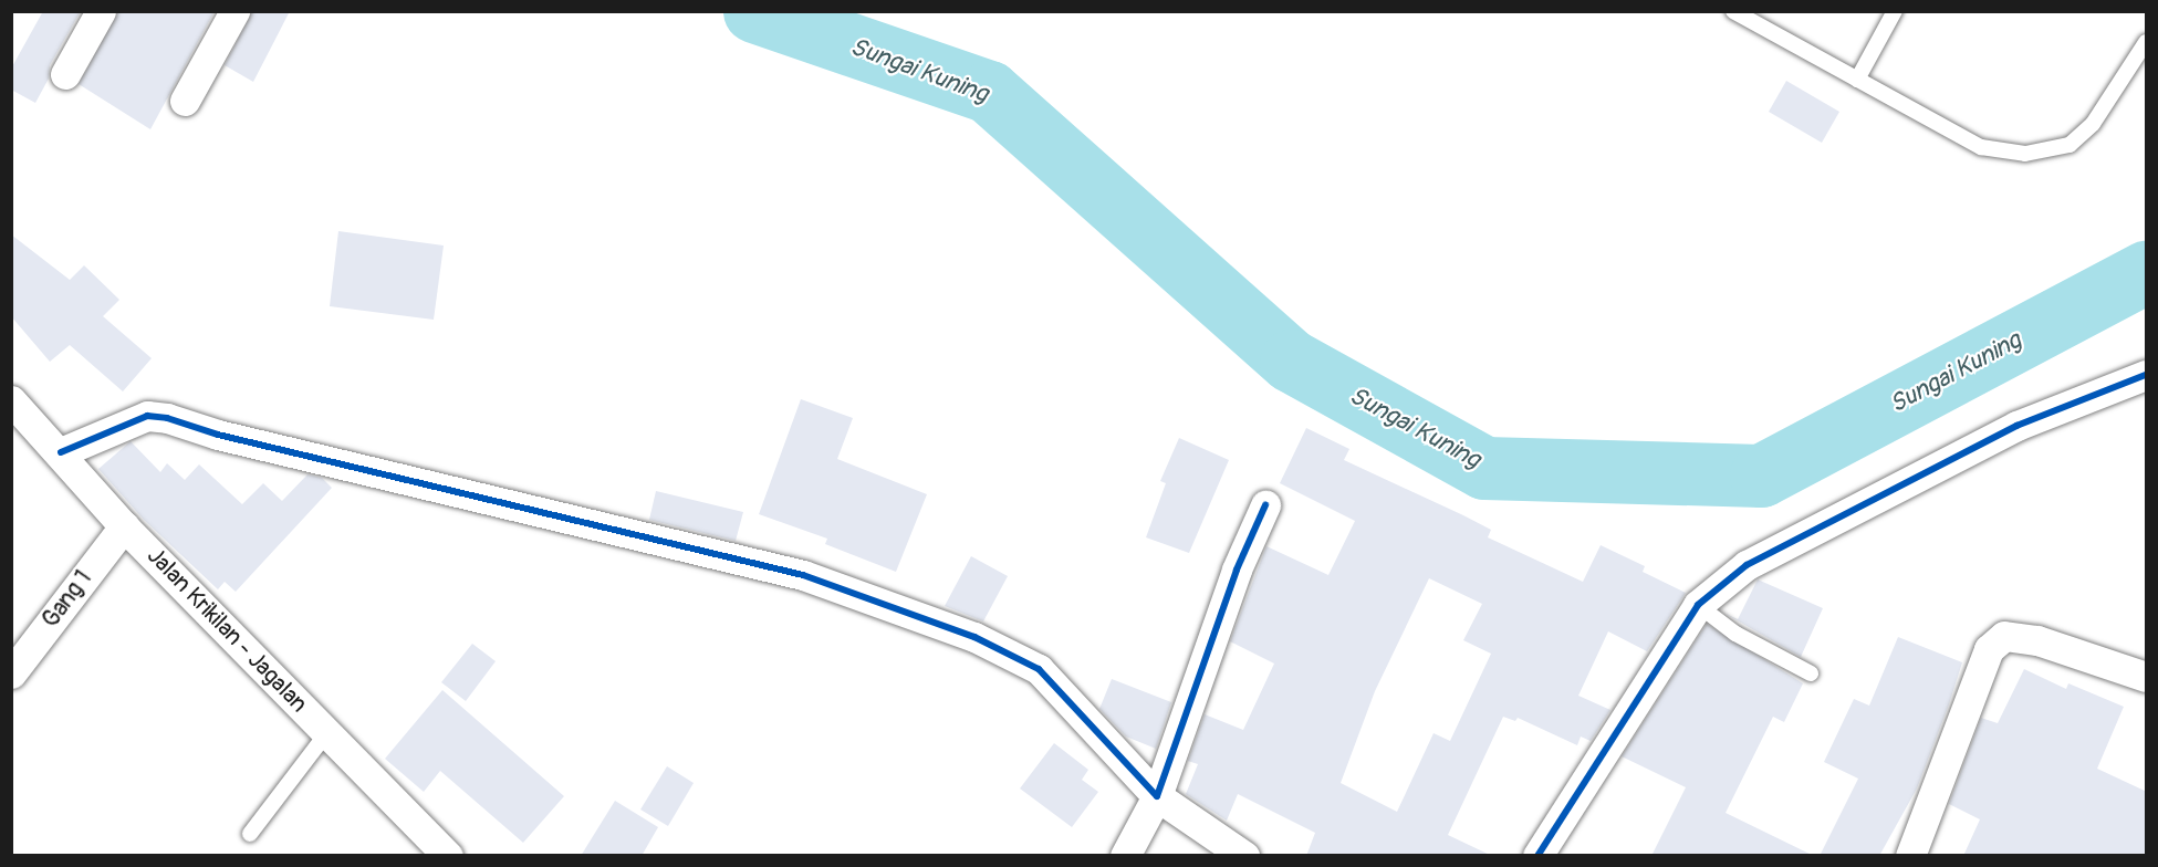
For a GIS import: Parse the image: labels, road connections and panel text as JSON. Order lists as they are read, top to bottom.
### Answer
{
  "streets": {
    "street": ["Gang 1", "Jalan Krikilan - Jagalan"]
  },
  "crossings": [
    ["Gang 1", "Jalan Krikilan - Jagalan"]
  ],
  "water": ["Sungai Kuning"]
}
